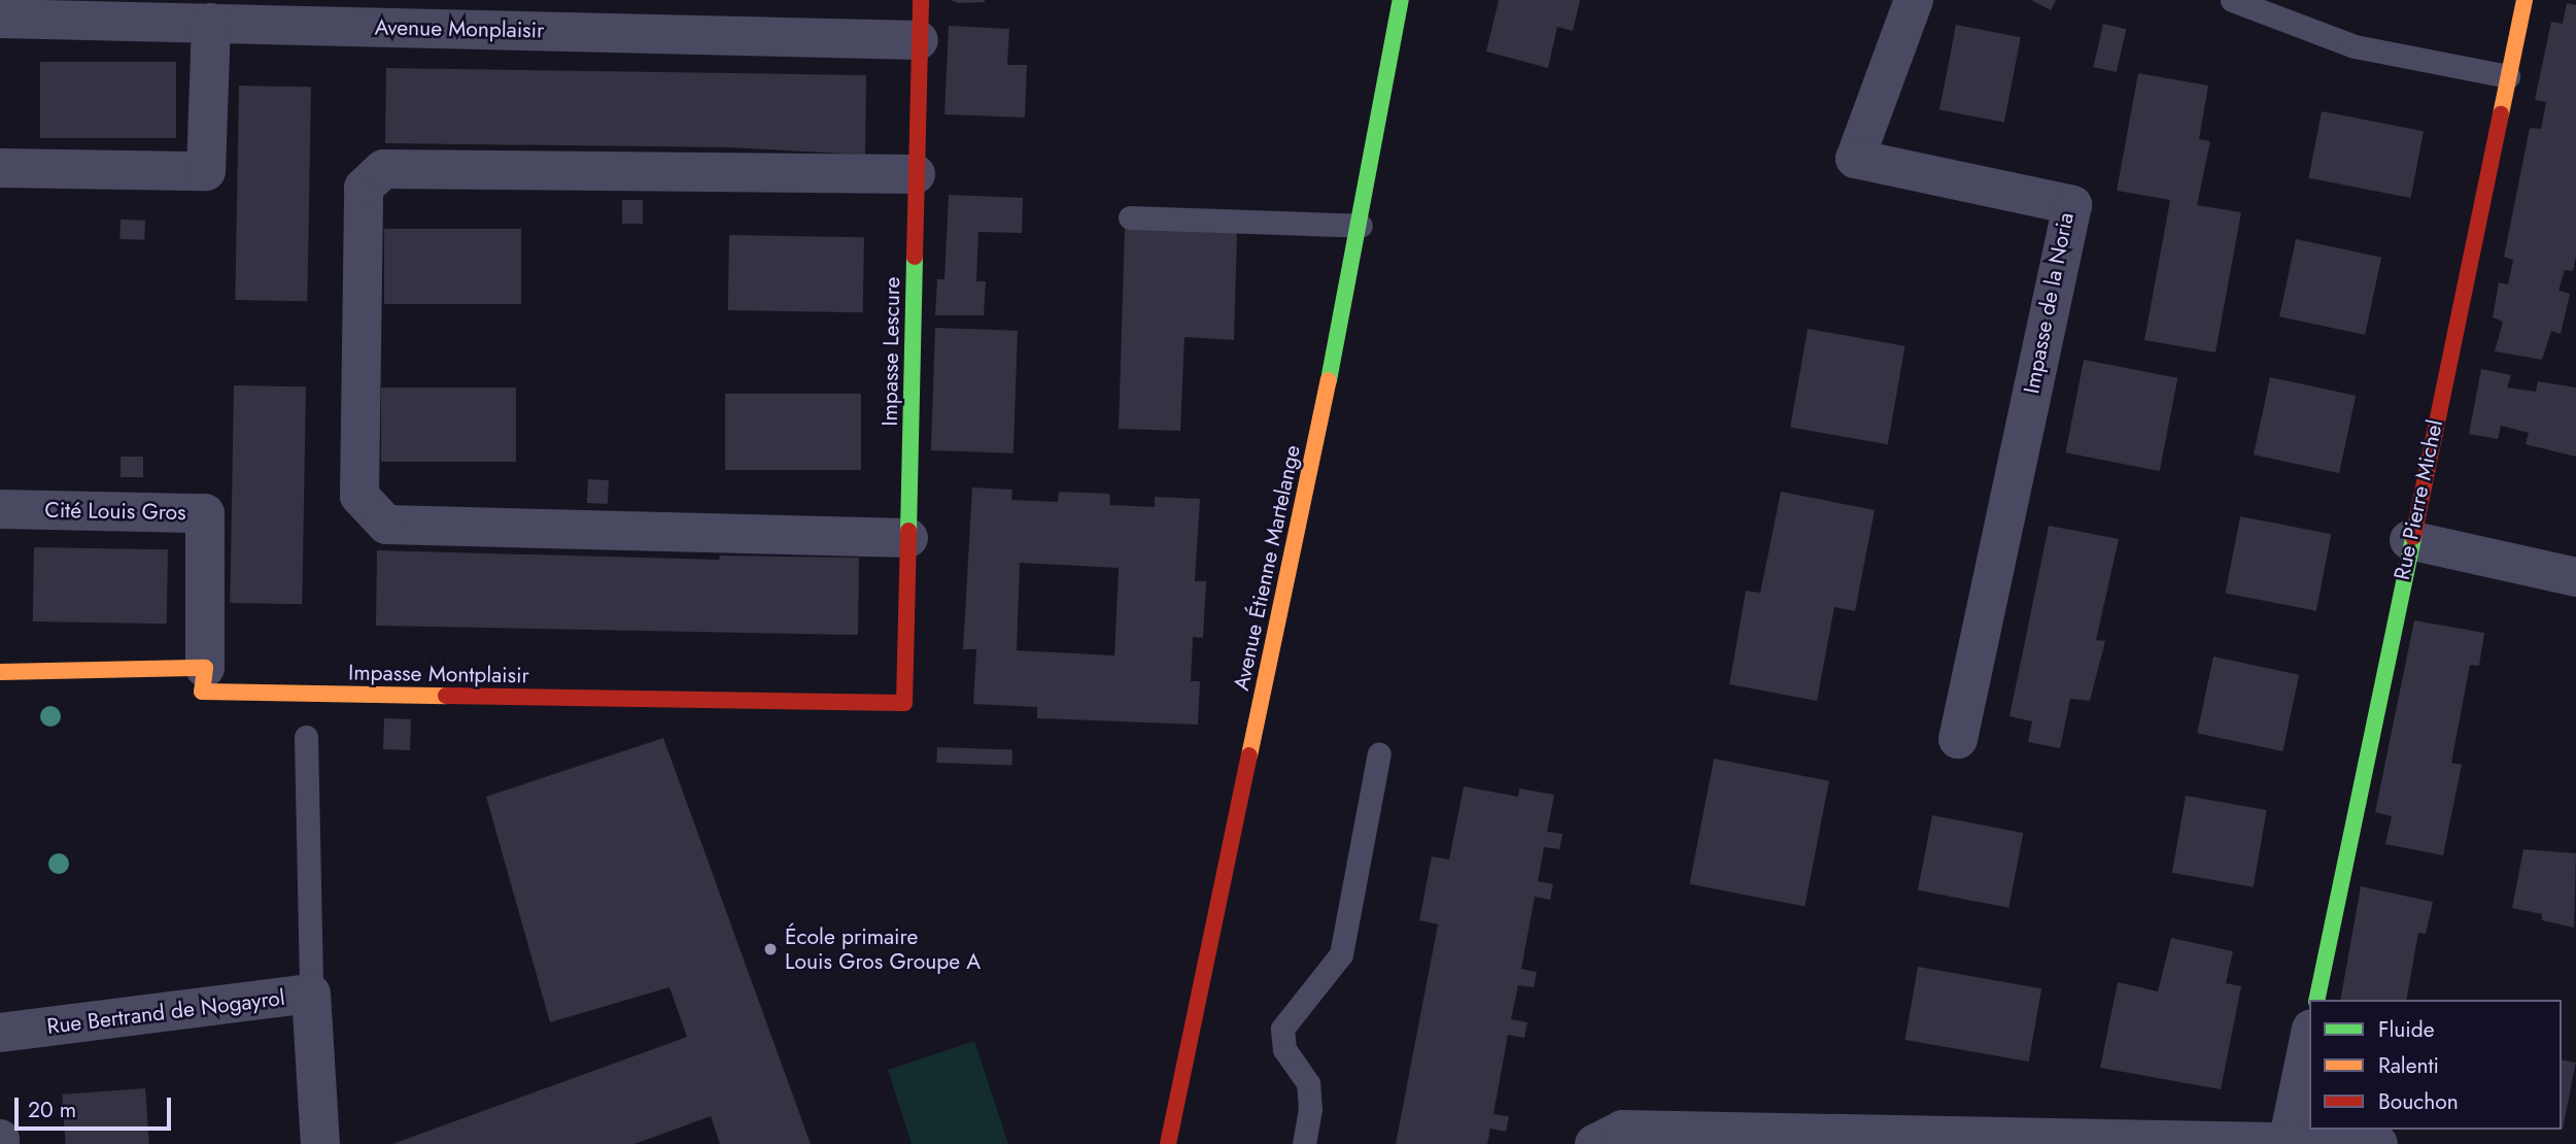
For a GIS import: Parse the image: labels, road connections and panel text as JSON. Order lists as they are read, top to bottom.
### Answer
{
  "streets": {
    "street": [
      "Avenue Monplaisir",
      "Impasse de la Noria",
      "Impasse Lescure",
      "Rue Pierre Michel",
      "Cité Louis Gros",
      "Avenue Étienne Martelange",
      "Impasse Montplaisir",
      "Rue Bertrand de Nogayrol"
    ]
  },
  "crossings": [
    ["Avenue Monplaisir", "Impasse Lescure"],
    ["Impasse Lescure", "Impasse Montplaisir"],
    ["Cité Louis Gros", "Impasse Montplaisir"]
  ],
  "places": ["École primaire Louis Gros Groupe A"],
  "legend": ["Fluide", "Ralenti", "Bouchon"],
  "scale_bar": "20 m"
}
